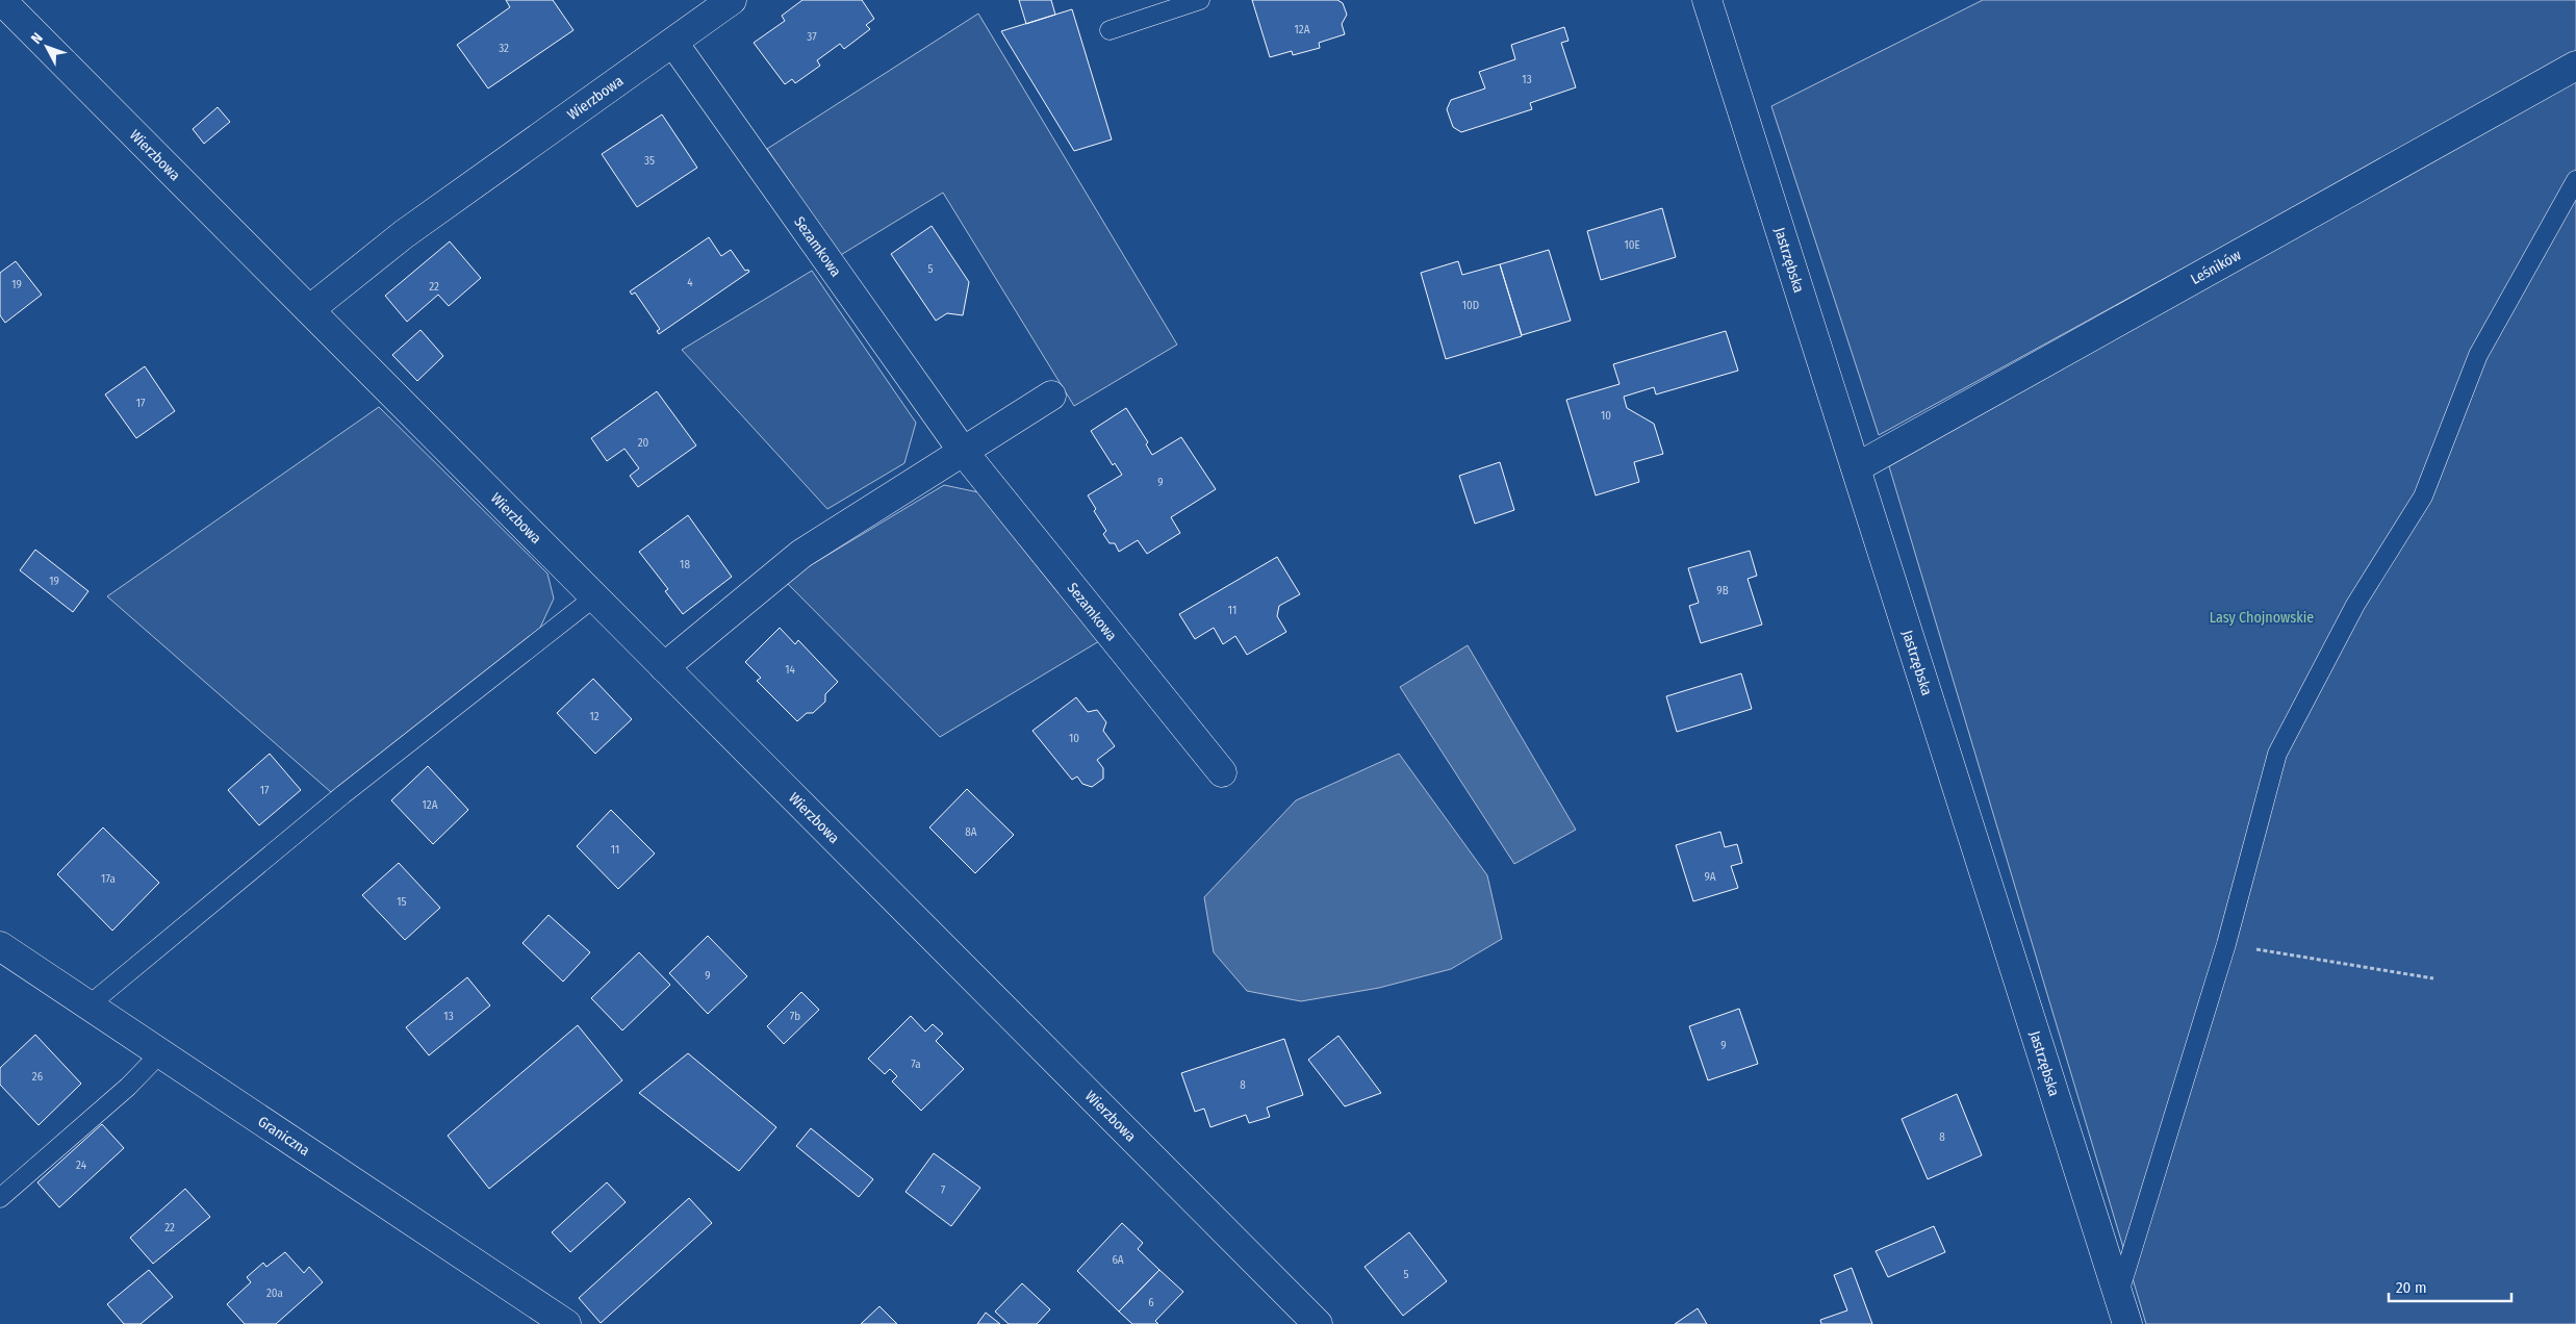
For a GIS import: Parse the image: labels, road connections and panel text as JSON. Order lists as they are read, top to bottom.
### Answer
{
  "streets": {
    "street": [
      "Wierzbowa",
      "Sezamkowa",
      "Jastrzębska",
      "Leśników",
      "Graniczna"
    ]
  },
  "crossings": [
    ["Wierzbowa", "Sezamkowa"],
    ["Jastrzębska", "Leśników"]
  ],
  "parks": ["Lasy Chojnowskie"],
  "house_numbers": [
    "12A",
    "37",
    "32",
    "13",
    "35",
    "10E",
    "5",
    "4",
    "19",
    "22",
    "10D",
    "17",
    "10",
    "20",
    "9",
    "18",
    "19",
    "9B",
    "11",
    "14",
    "12",
    "10",
    "17",
    "12A",
    "8A",
    "11",
    "9A",
    "17a",
    "15",
    "9",
    "13",
    "7b",
    "9",
    "7a",
    "26",
    "8",
    "8",
    "24",
    "7",
    "22",
    "6A",
    "5",
    "20a",
    "6"
  ],
  "scale_bar": "20 m",
  "north": "top left"
}
